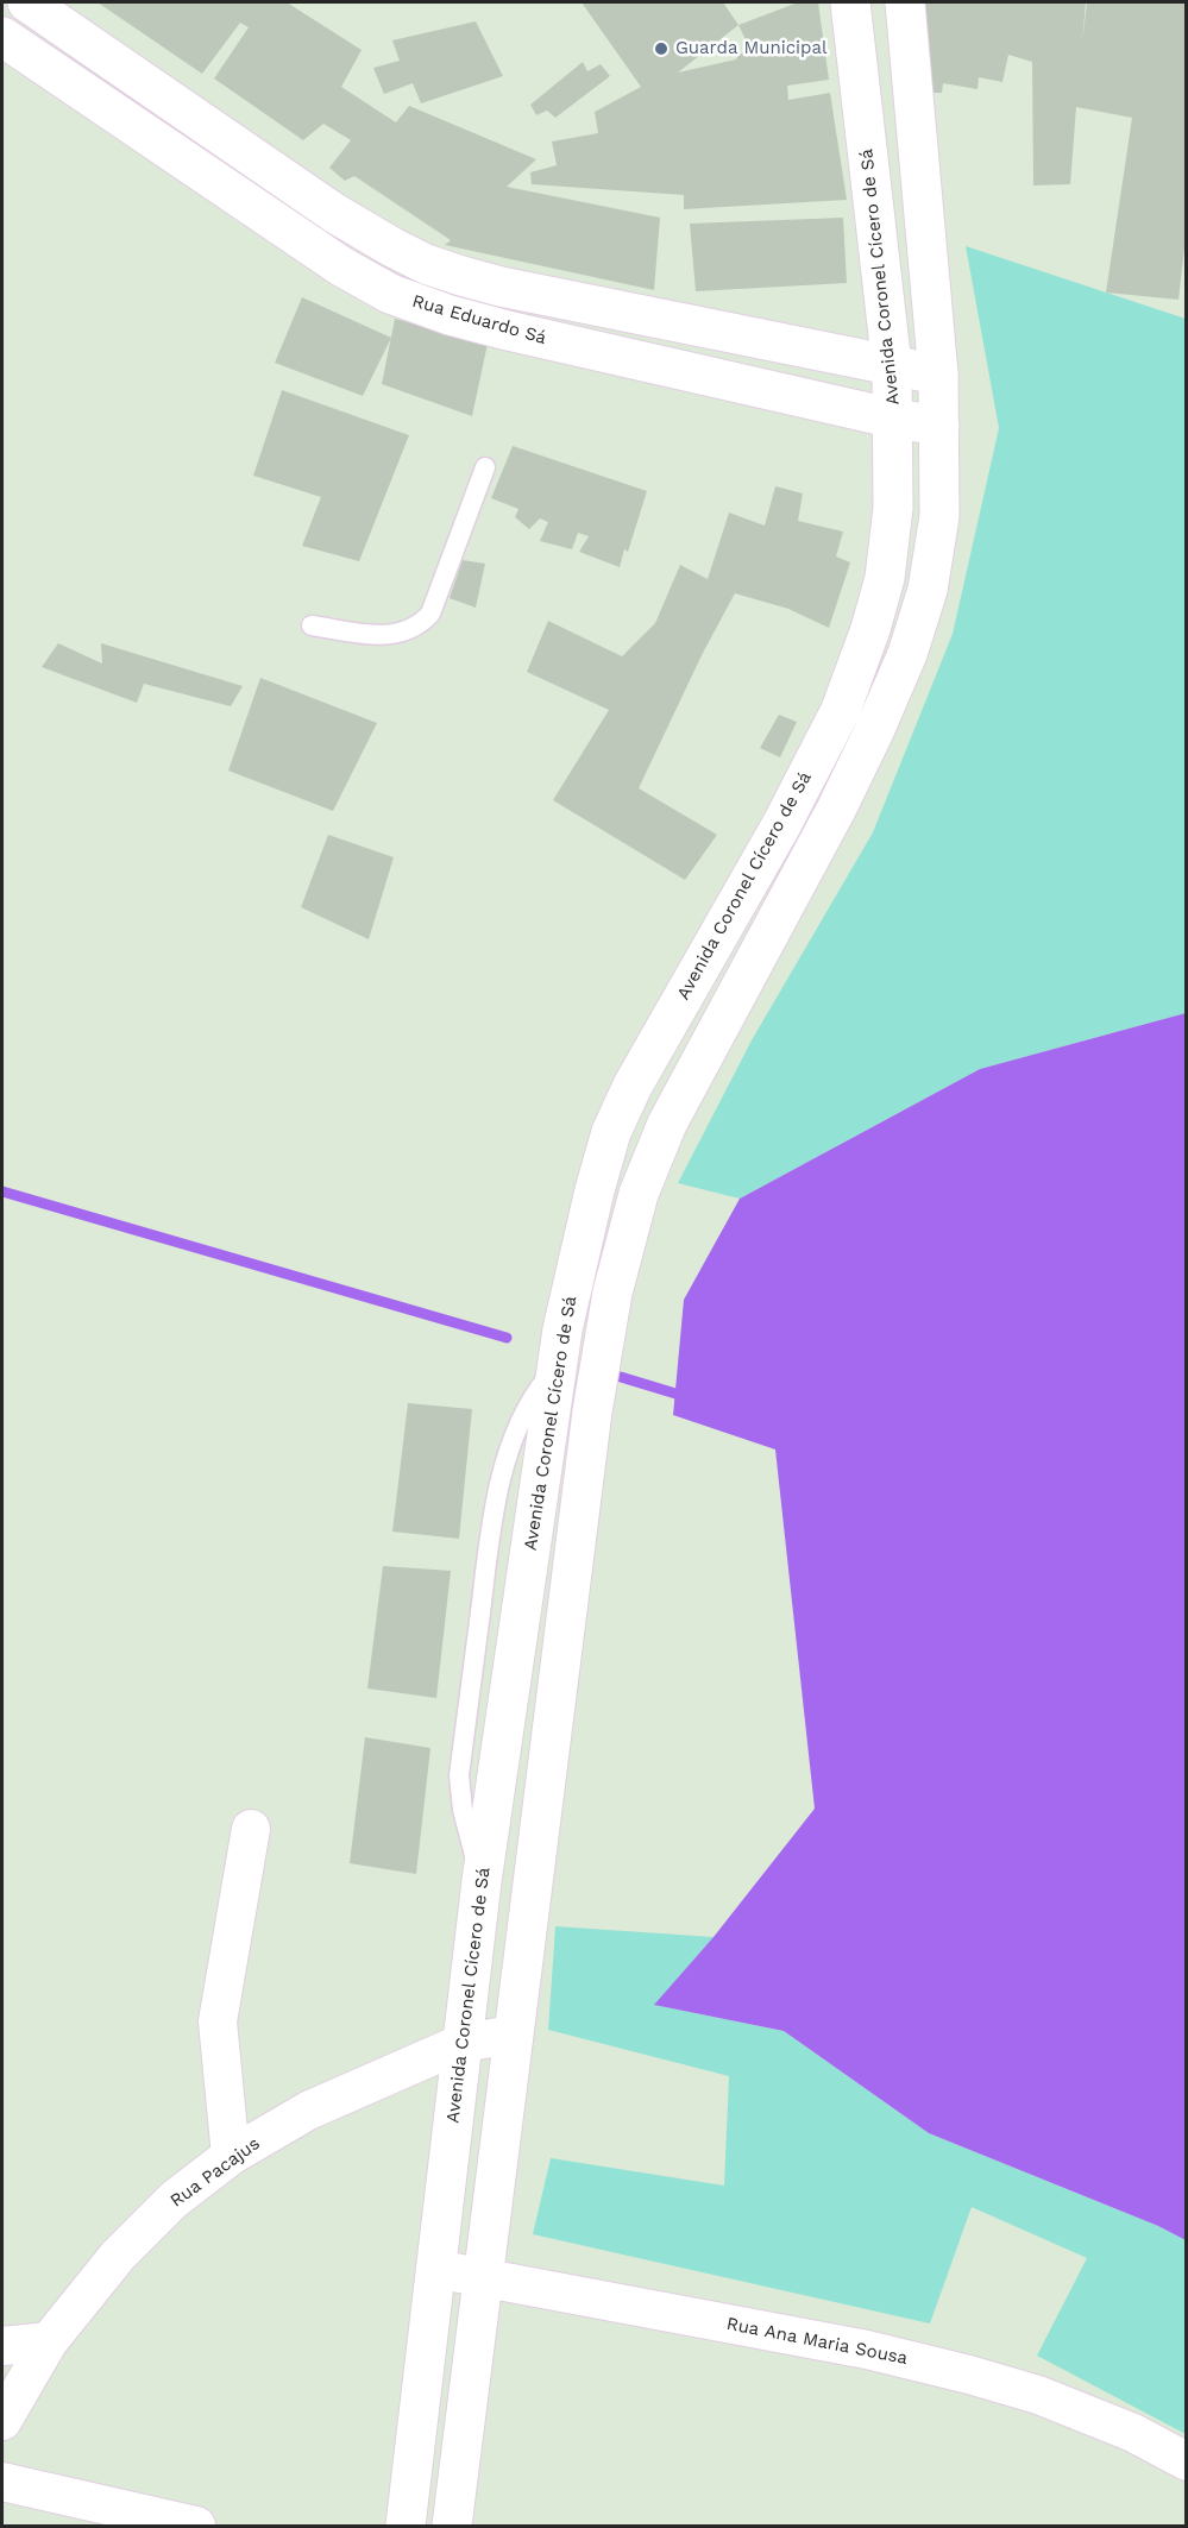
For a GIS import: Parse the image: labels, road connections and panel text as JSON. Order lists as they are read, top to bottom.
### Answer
{
  "streets": {
    "main road": ["Avenida Coronel Cícero de Sá", "Rua Eduardo Sá"],
    "street": ["Rua Pacajus", "Rua Ana Maria Sousa"]
  },
  "crossings": [
    ["Avenida Coronel Cícero de Sá", "Rua Eduardo Sá"],
    ["Avenida Coronel Cícero de Sá", "Rua Pacajus"],
    ["Avenida Coronel Cícero de Sá", "Rua Ana Maria Sousa"]
  ],
  "places": ["Guarda Municipal"]
}
